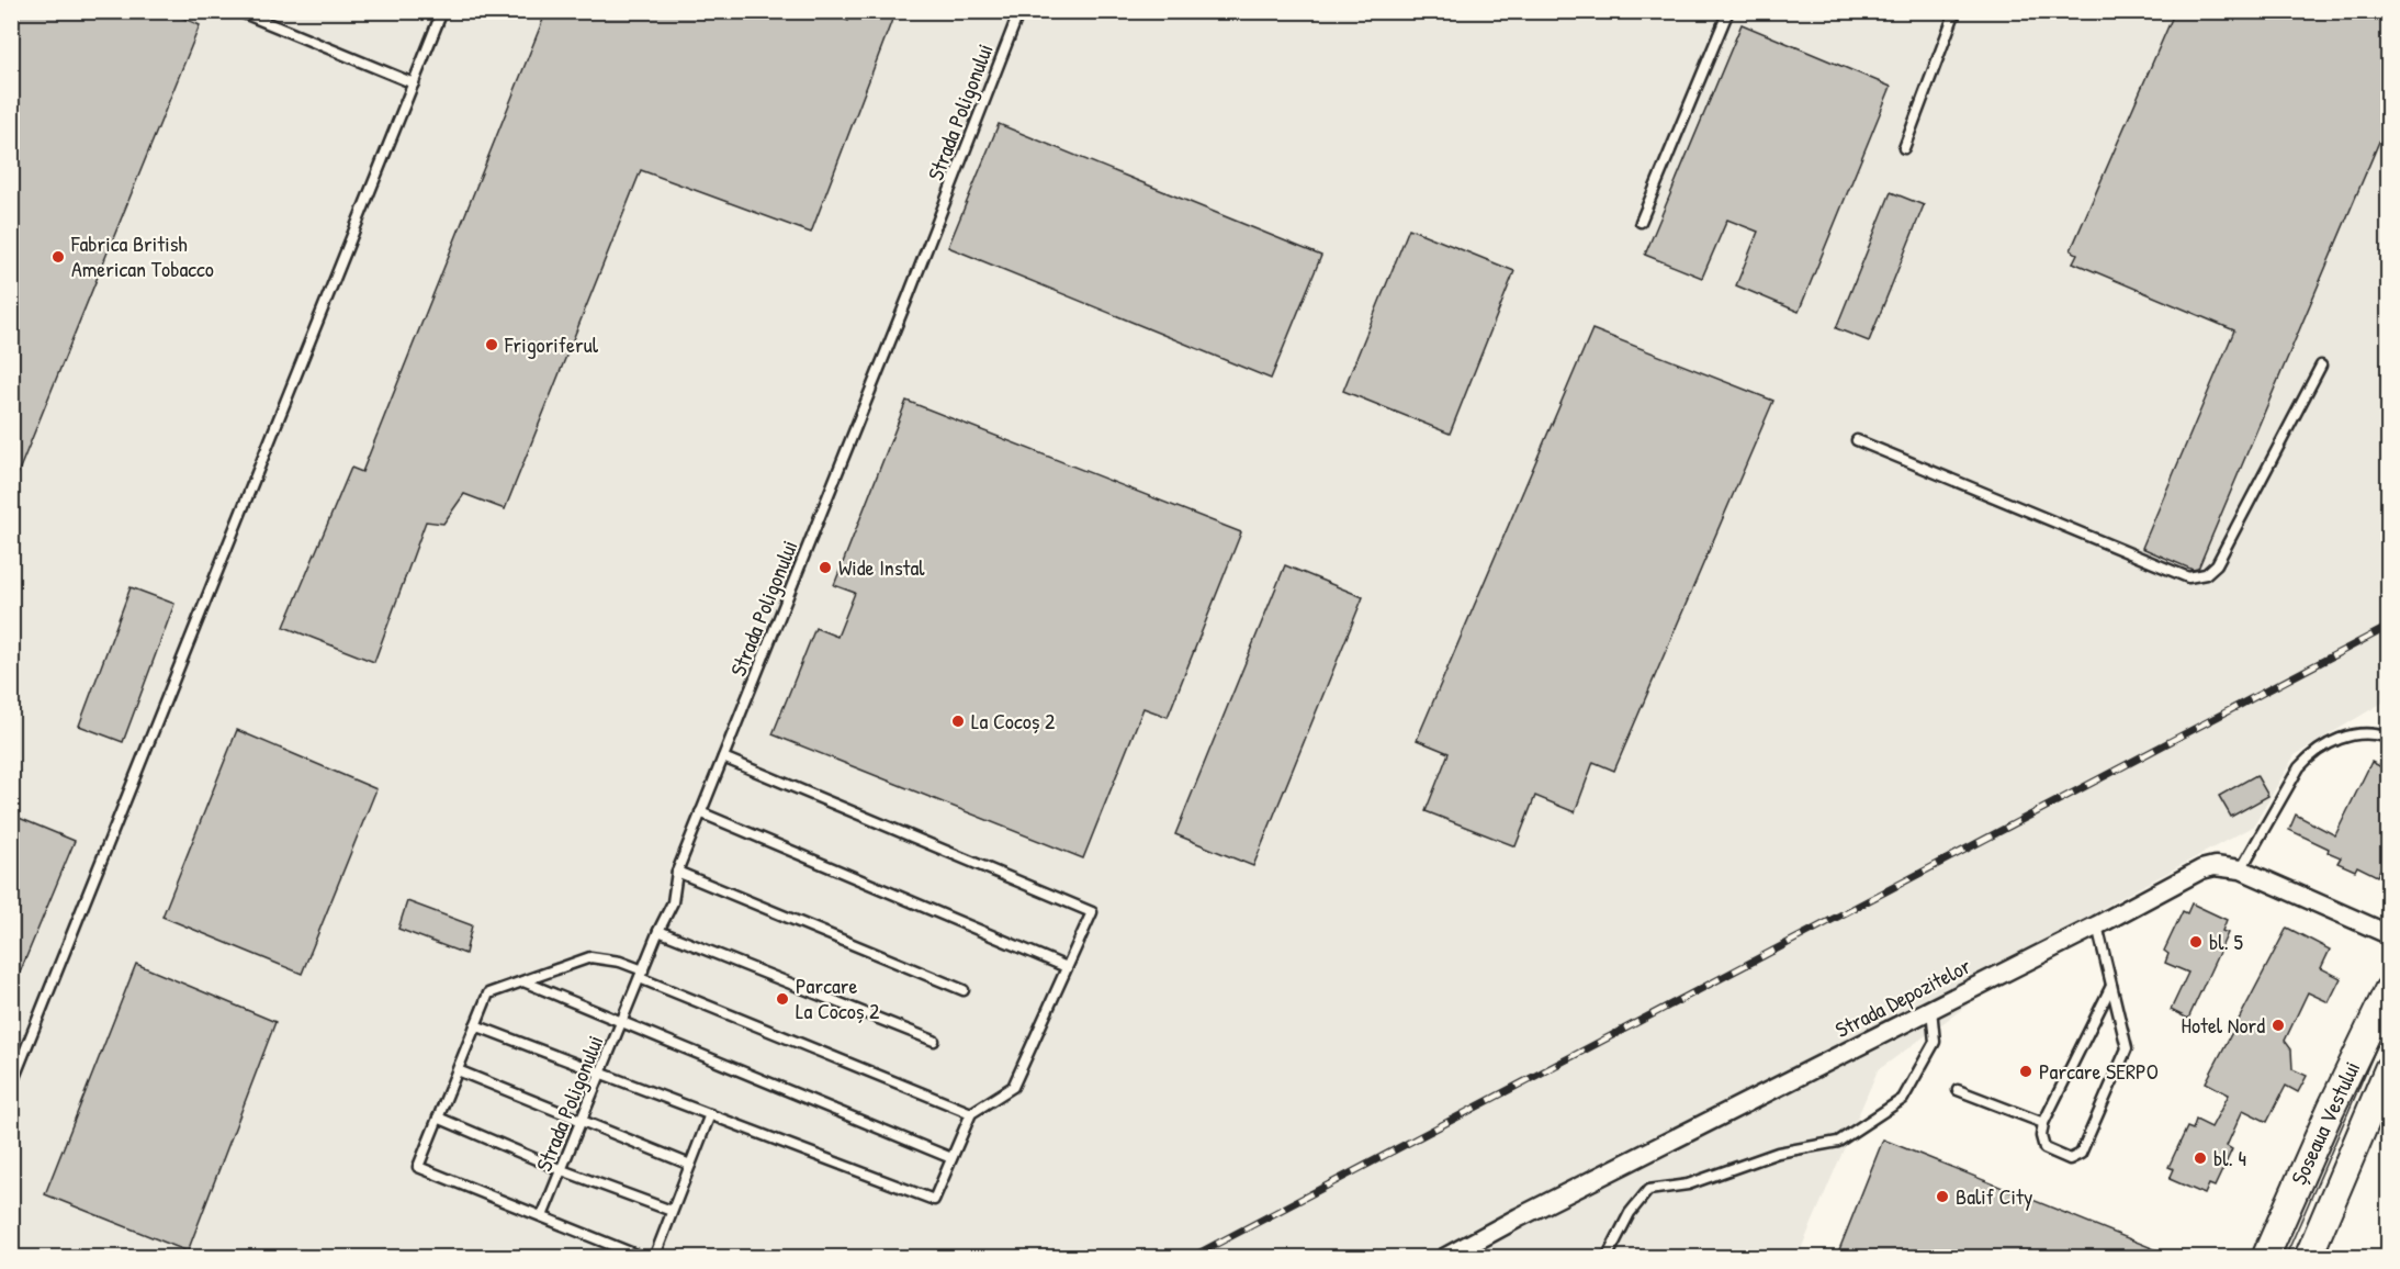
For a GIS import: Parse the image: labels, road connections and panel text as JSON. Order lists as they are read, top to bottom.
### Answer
{
  "streets": {
    "main road": ["Șoseaua Vestului"],
    "street": ["Strada Depozitelor"],
    "lane": ["Strada Poligonului"]
  },
  "places": [
    "Fabrica British American Tobacco",
    "Frigoriferul",
    "Wide Instal",
    "La Cocoș 2",
    "bl. 5",
    "Parcare La Cocoș 2",
    "Hotel Nord",
    "Parcare SERPO",
    "bl. 4",
    "Balif City"
  ]
}
